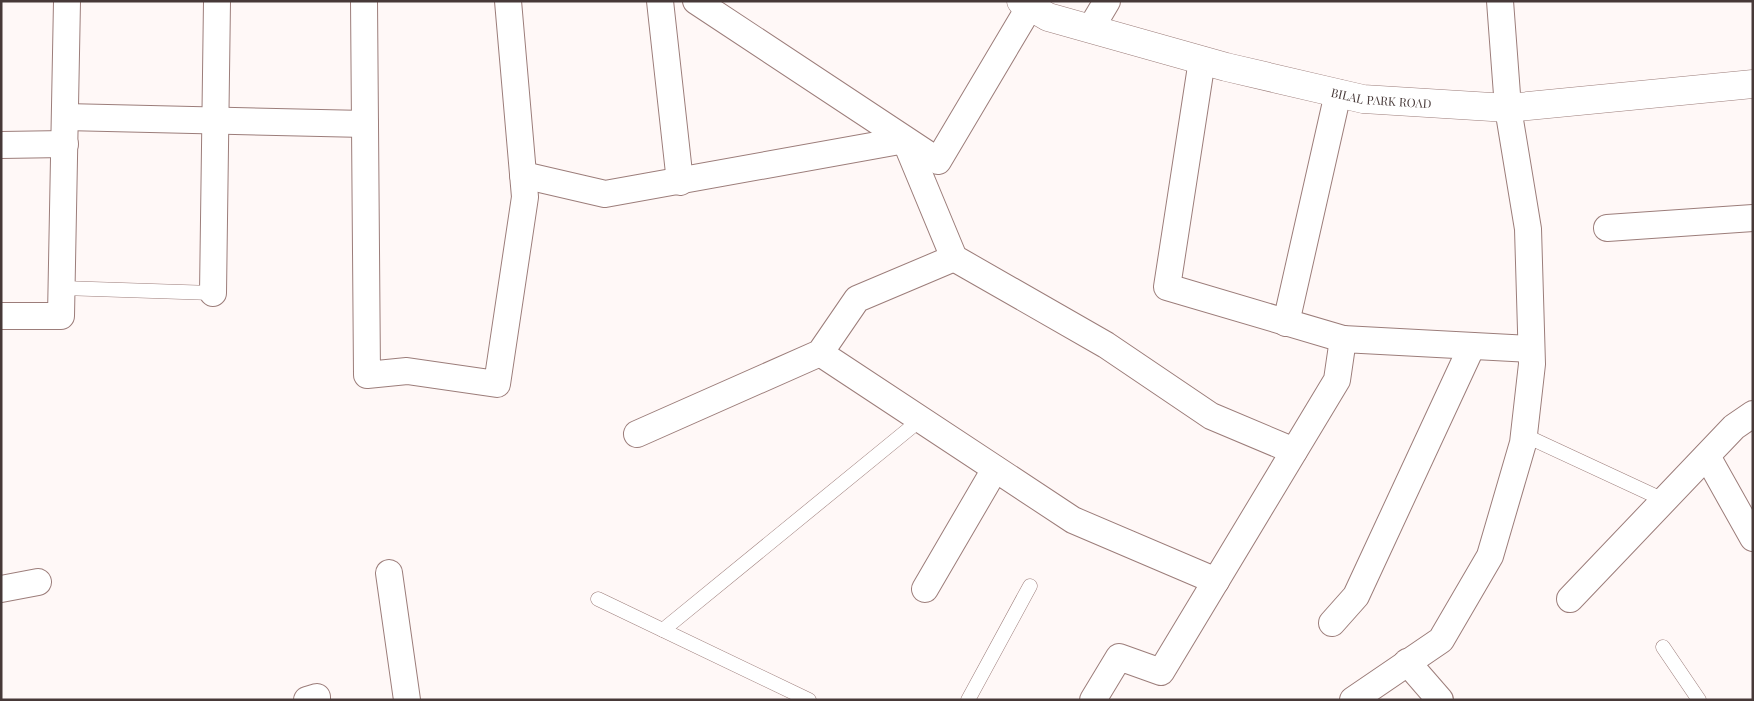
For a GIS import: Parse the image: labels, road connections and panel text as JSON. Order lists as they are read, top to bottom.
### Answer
{
  "streets": {
    "street": ["BILAL PARK ROAD"]
  }
}
